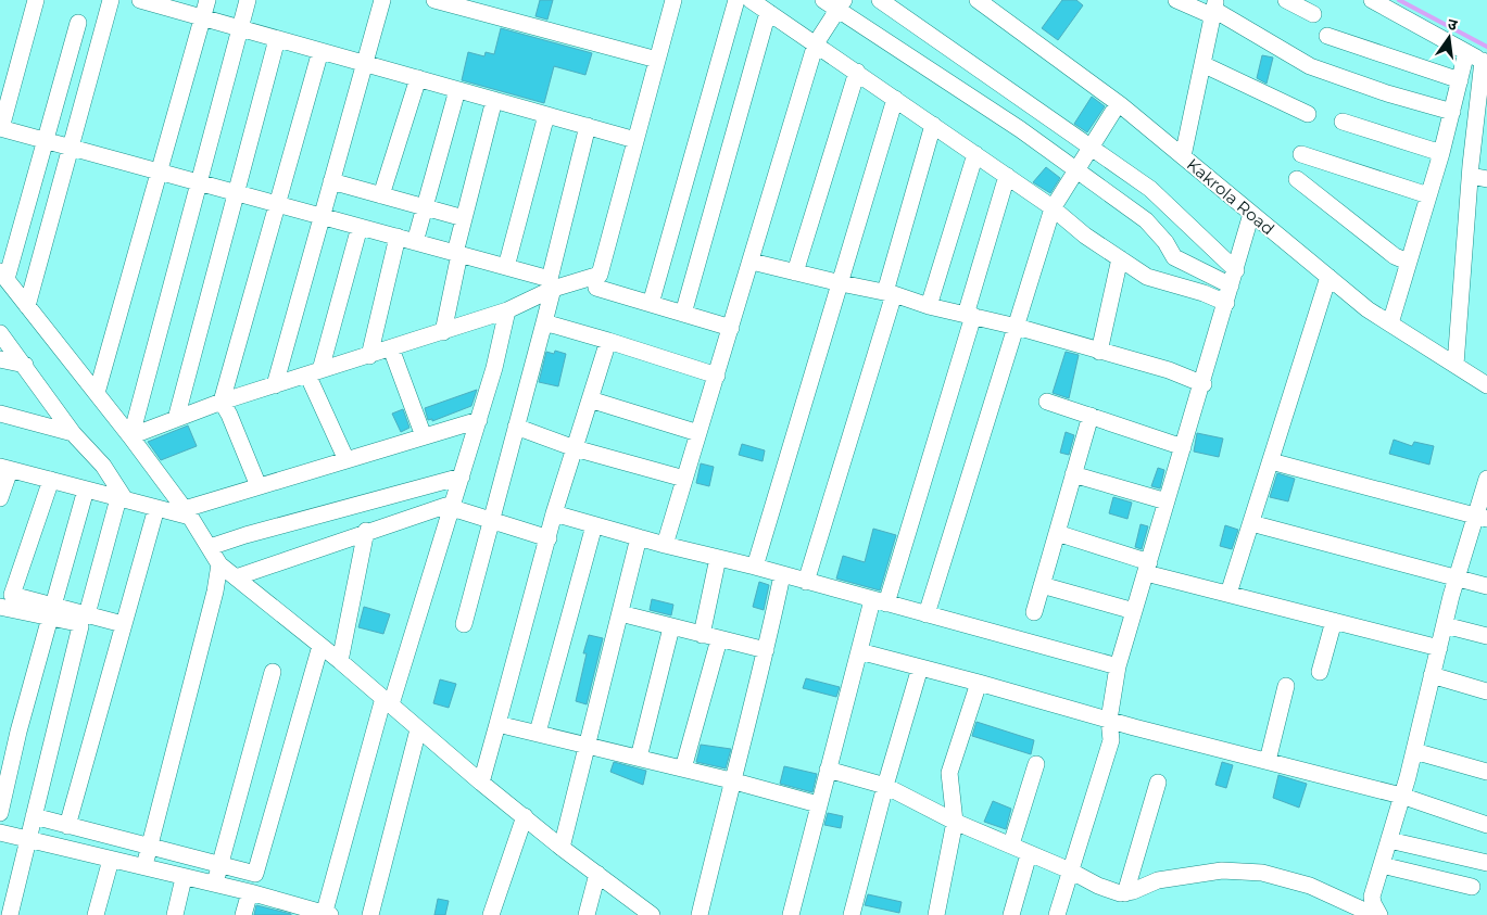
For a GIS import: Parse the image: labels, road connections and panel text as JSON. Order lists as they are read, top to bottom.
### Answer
{
  "streets": {
    "street": ["Kakrola Road"]
  },
  "north": "top"
}
